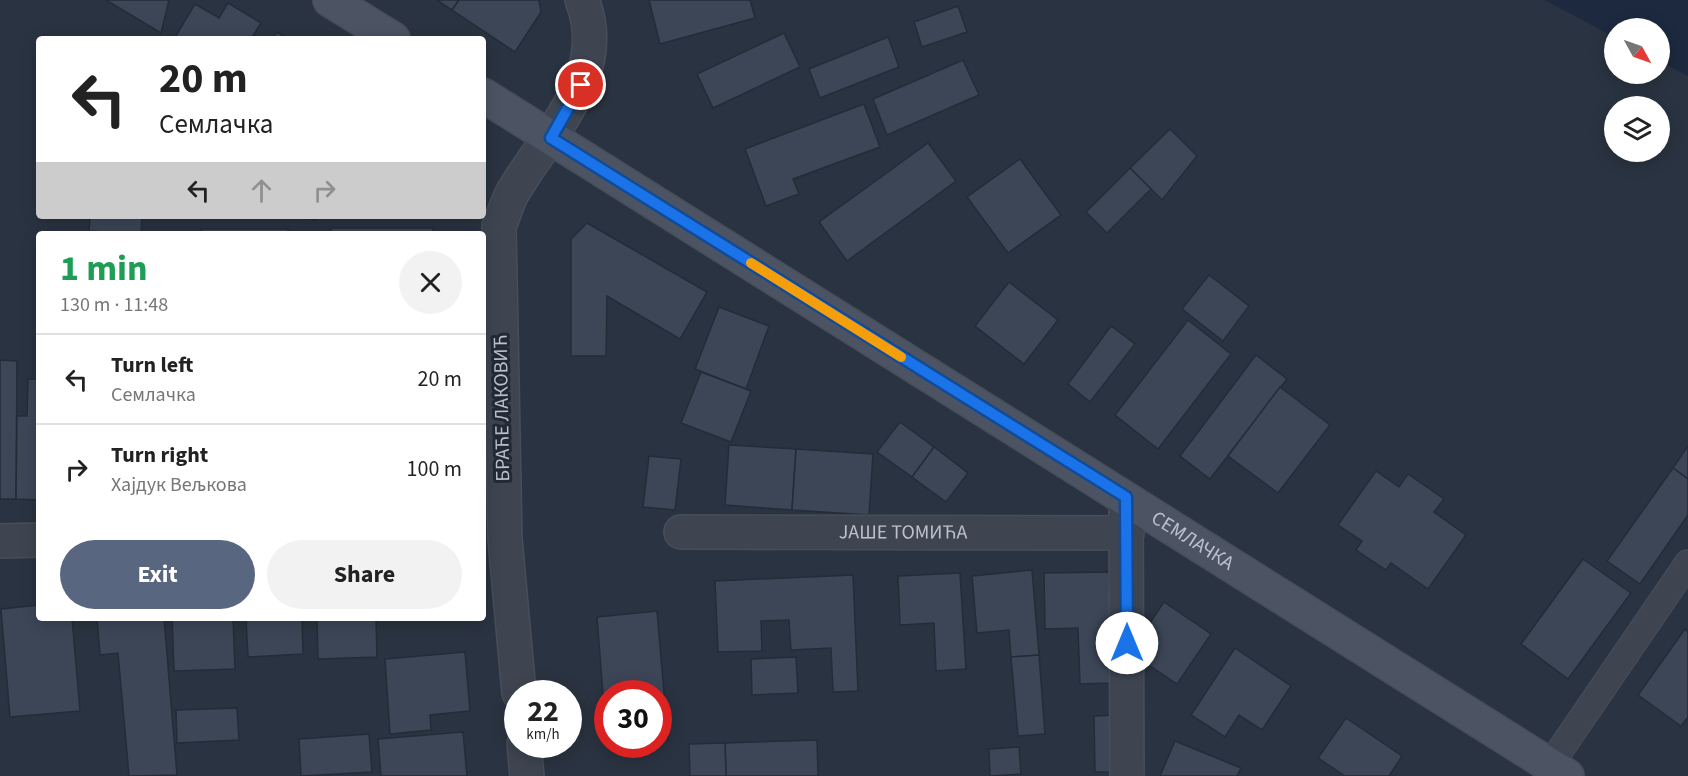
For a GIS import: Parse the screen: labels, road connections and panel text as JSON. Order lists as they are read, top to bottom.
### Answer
{
  "streets": {
    "main road": ["СЕМЛАЧКА"],
    "street": ["БРАЋЕ ЛАКОВИЋ", "ЈАШЕ ТОМИЋА"]
  },
  "crossings": [
    ["БРАЋЕ ЛАКОВИЋ", "СЕМЛАЧКА"]
  ],
  "north": "bottom right",
  "page": {
    "turn": ["20 m", "Семлачка"],
    "heading": ["1 min", "130 m · 11:48"],
    "list": [
      {
        "name": "Turn left",
        "note": "Семлачка",
        "value": "20 m"
      },
      {
        "name": "Turn right",
        "note": "Хајдук Вељкова",
        "value": "100 m"
      }
    ],
    "buttons": ["Exit", "Share"],
    "speed": "22 km/h",
    "limit": "30"
  }
}
